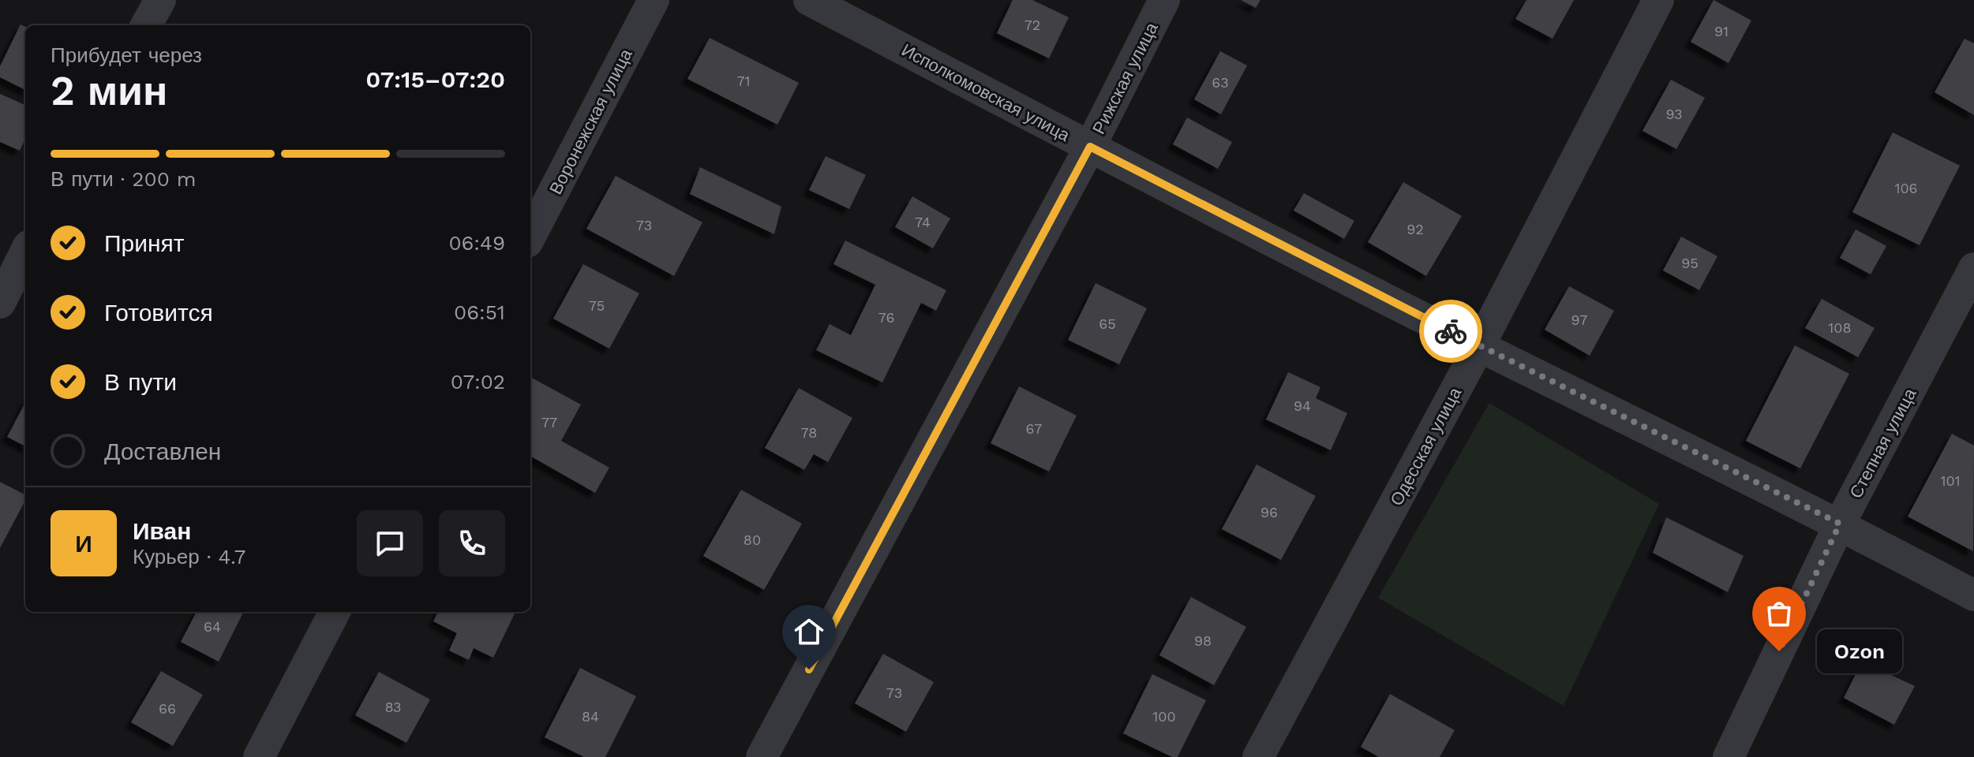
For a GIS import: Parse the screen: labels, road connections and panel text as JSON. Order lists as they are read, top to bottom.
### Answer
{
  "streets": {
    "street": [
      "Рижская улица",
      "Исполкомовская улица",
      "Воронежская улица",
      "Степная улица",
      "Одесская улица"
    ]
  },
  "crossings": [
    ["Рижская улица", "Исполкомовская улица"],
    ["Исполкомовская улица", "Степная улица"],
    ["Исполкомовская улица", "Одесская улица"]
  ],
  "places": ["Ozon"],
  "house_numbers": [
    "72",
    "91",
    "71",
    "63",
    "93",
    "106",
    "74",
    "73",
    "92",
    "95",
    "75",
    "76",
    "97",
    "65",
    "108",
    "94",
    "77",
    "67",
    "78",
    "101",
    "96",
    "80",
    "64",
    "98",
    "73",
    "83",
    "66",
    "84",
    "100"
  ],
  "page": {
    "heading": ["2 мин", "Прибудет через", "07:15–07:20"],
    "panel": ["Иван", "Курьер · 4.7"],
    "bar": "В пути · 200 m",
    "list": [
      ["Принят", "06:49"],
      ["Готовится", "06:51"],
      ["В пути", "07:02"],
      "Доставлен"
    ],
    "round": "И",
    "bubble": "Ozon"
  }
}
